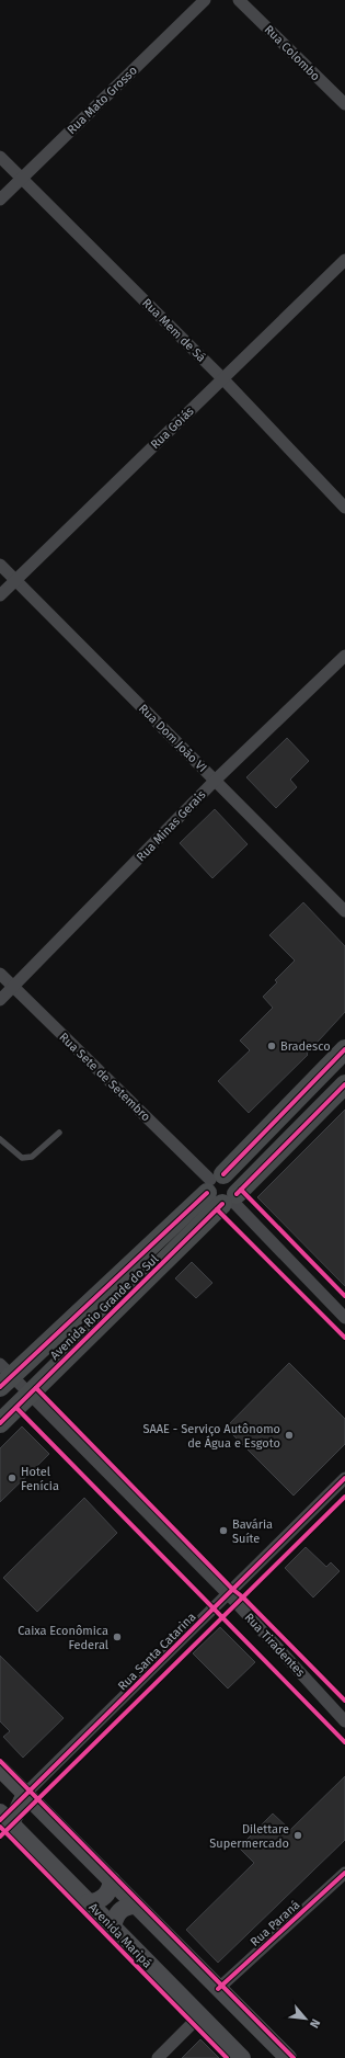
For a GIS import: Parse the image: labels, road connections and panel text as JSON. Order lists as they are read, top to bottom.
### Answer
{
  "streets": {
    "main road": ["Avenida Rio Grande do Sul", "Avenida Maripá"],
    "street": [
      "Rua Colombo",
      "Rua Mato Grosso",
      "Rua Mem de Sá",
      "Rua Goiás",
      "Rua Dom João VI",
      "Rua Minas Gerais",
      "Rua Sete de Setembro",
      "Rua Tiradentes",
      "Rua Santa Catarina",
      "Rua Paraná"
    ]
  },
  "crossings": [
    ["Rua Mato Grosso", "Rua Mem de Sá"],
    ["Rua Mem de Sá", "Rua Goiás"],
    ["Rua Goiás", "Rua Dom João VI"],
    ["Rua Dom João VI", "Rua Minas Gerais"],
    ["Rua Minas Gerais", "Rua Sete de Setembro"],
    ["Rua Sete de Setembro", "Avenida Rio Grande do Sul"],
    ["Avenida Rio Grande do Sul", "Rua Tiradentes"],
    ["Rua Tiradentes", "Rua Santa Catarina"]
  ],
  "places": [
    "Bradesco",
    "SAAE - Serviço Autônomo de Água e Esgoto",
    "Hotel Fenícia",
    "Bavária Suíte",
    "Caixa Econômica Federal",
    "Dilettare Supermercado"
  ],
  "north": "bottom right"
}
